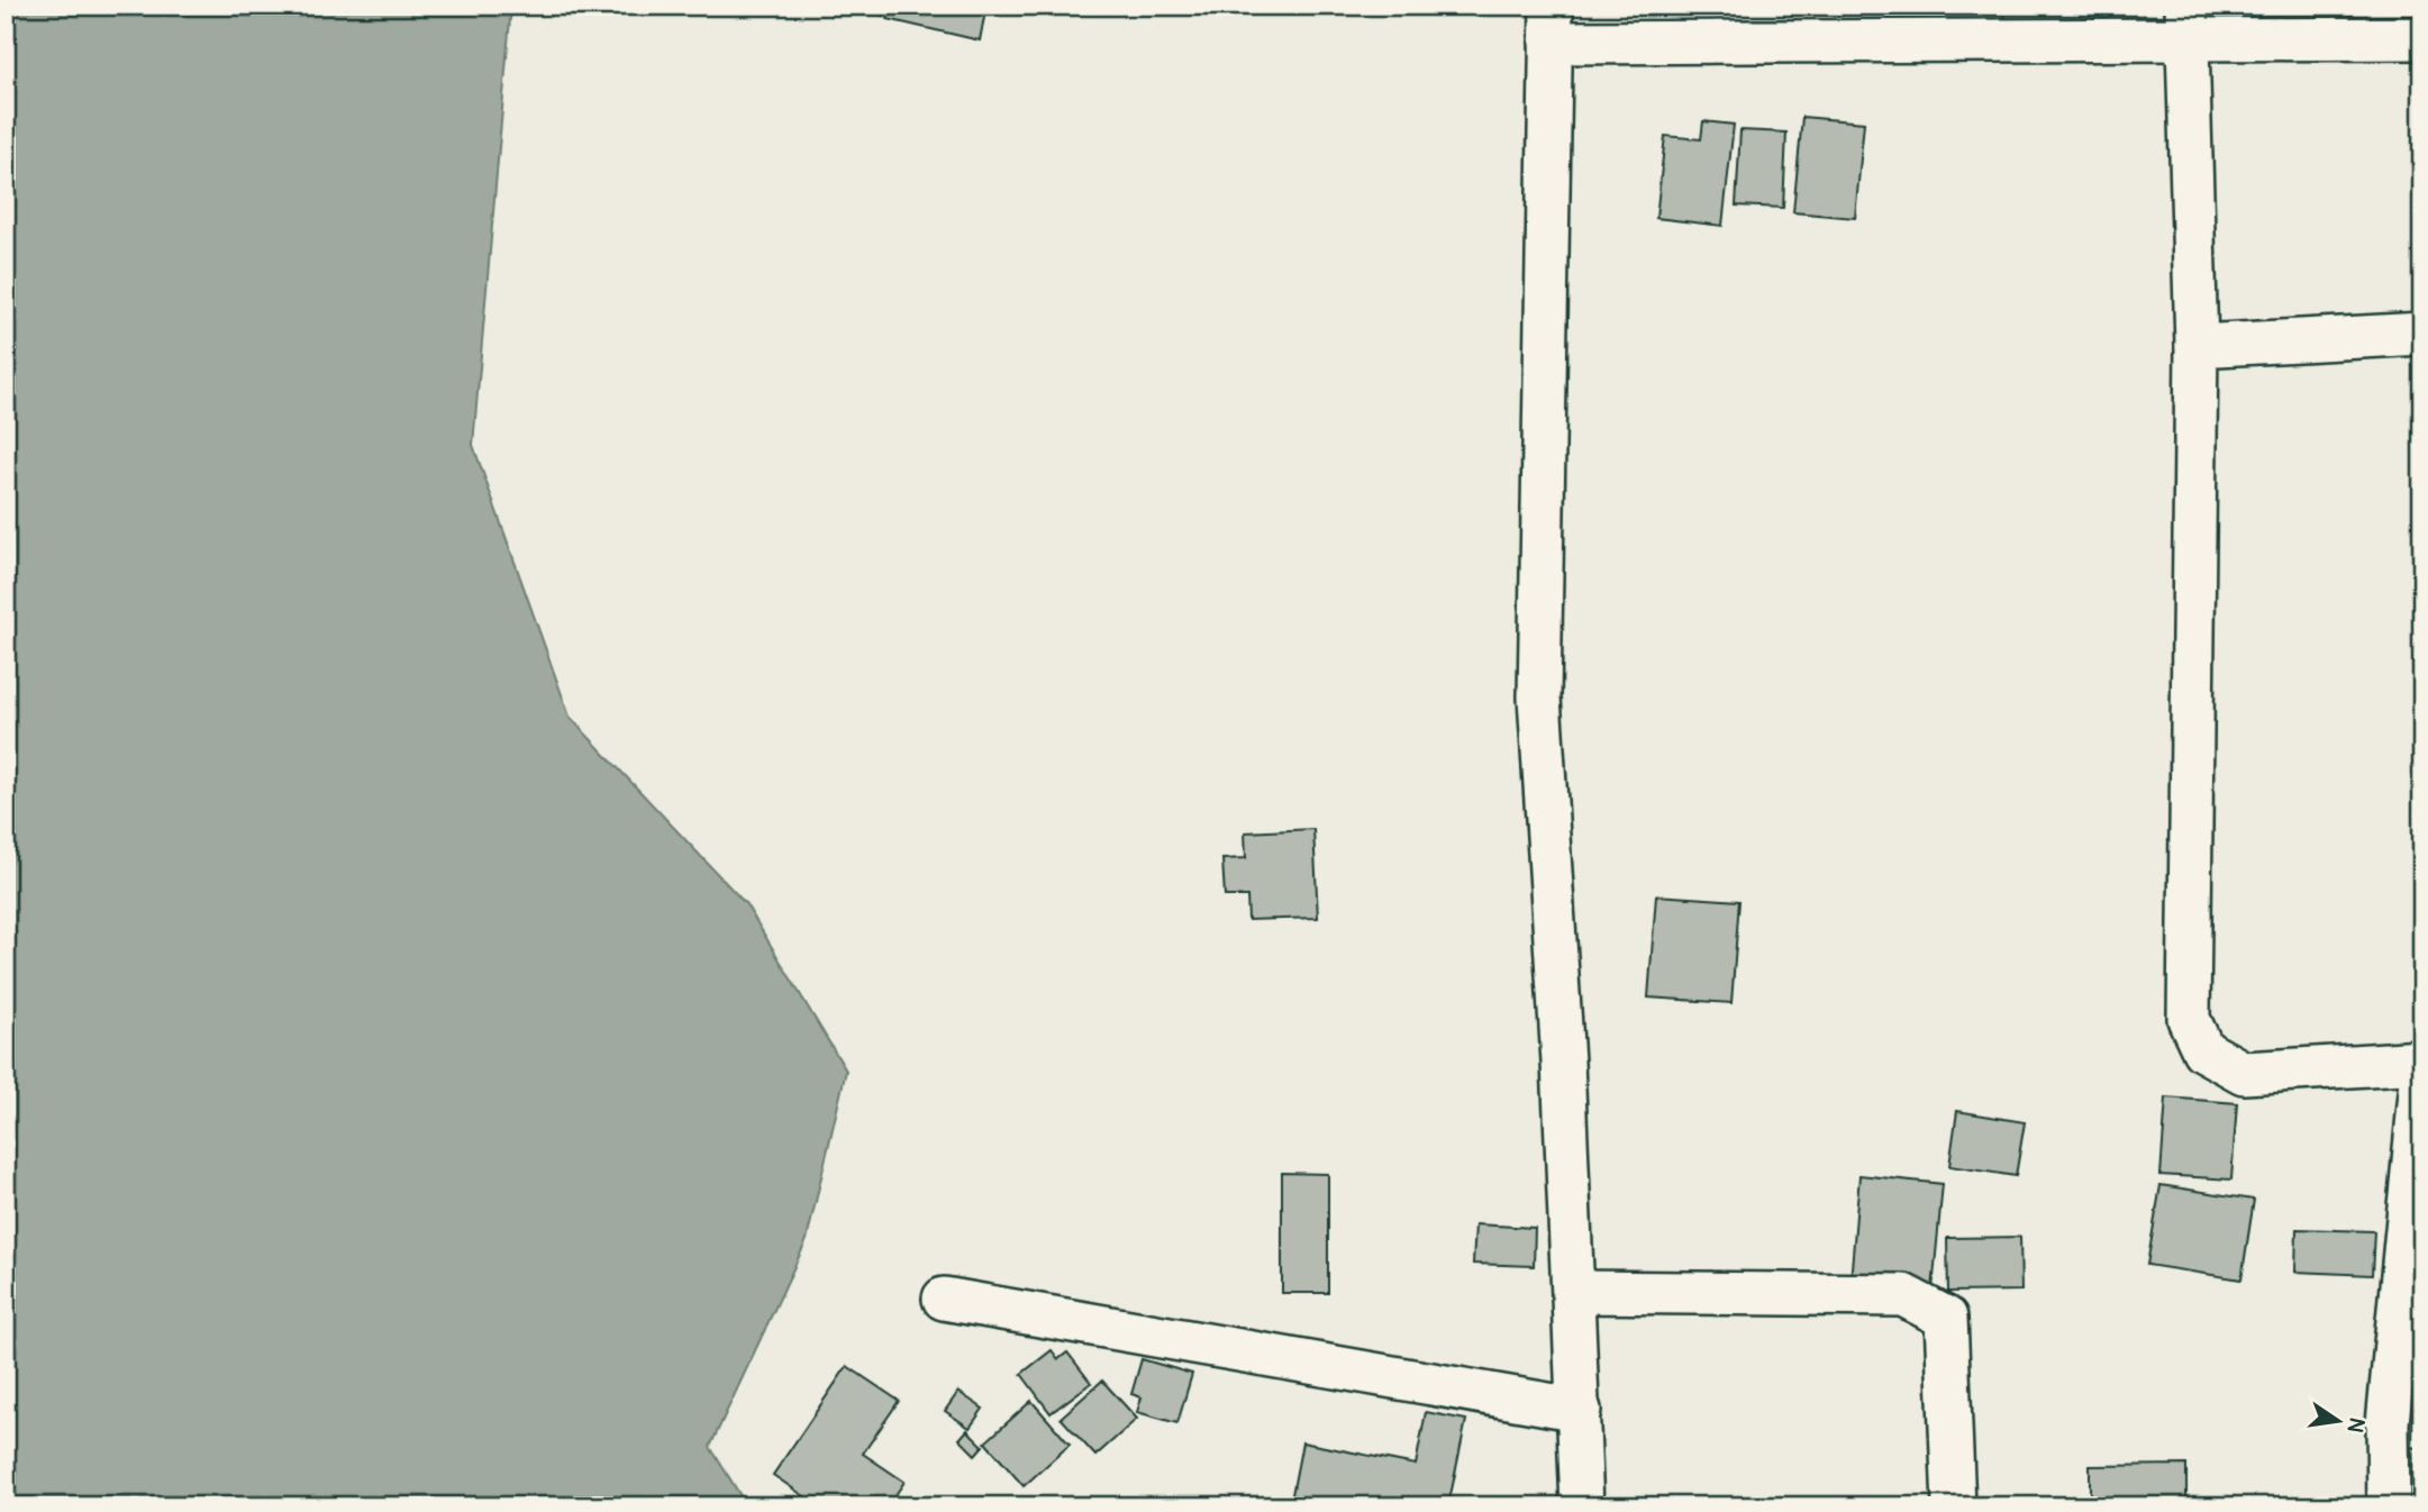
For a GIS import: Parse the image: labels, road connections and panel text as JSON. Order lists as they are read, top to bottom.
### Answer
{
  "north": "right"
}
